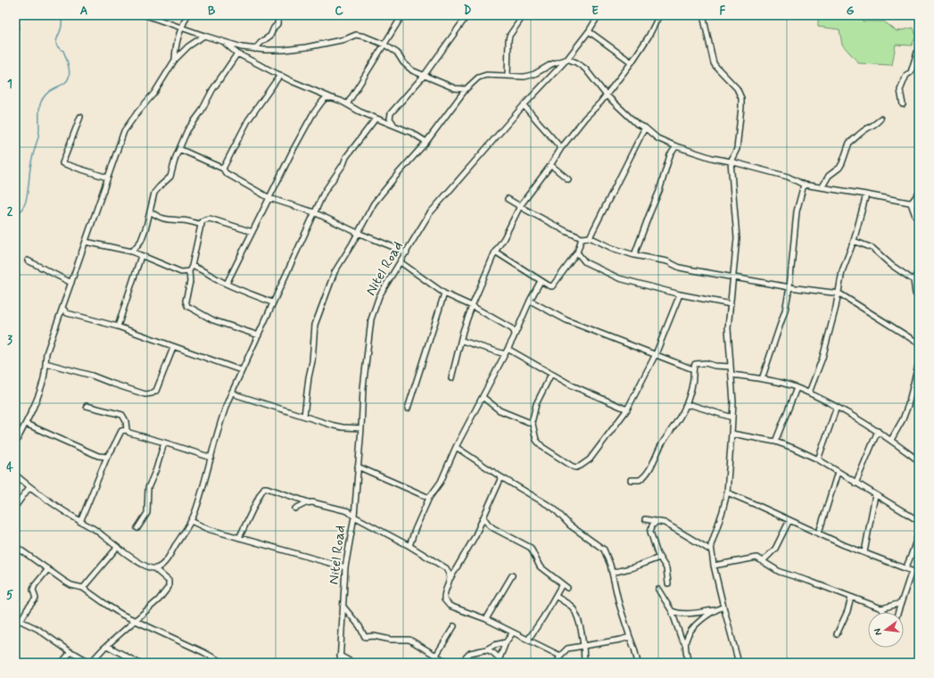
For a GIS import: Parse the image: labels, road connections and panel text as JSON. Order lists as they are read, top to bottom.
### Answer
{
  "streets": {
    "street": ["Nitel Road"]
  },
  "north": "left",
  "grid": {
    "columns": [
      "A",
      "B",
      "C",
      "D",
      "E",
      "F",
      "G"
    ],
    "rows": [
      "1",
      "2",
      "3",
      "4",
      "5"
    ]
  }
}
